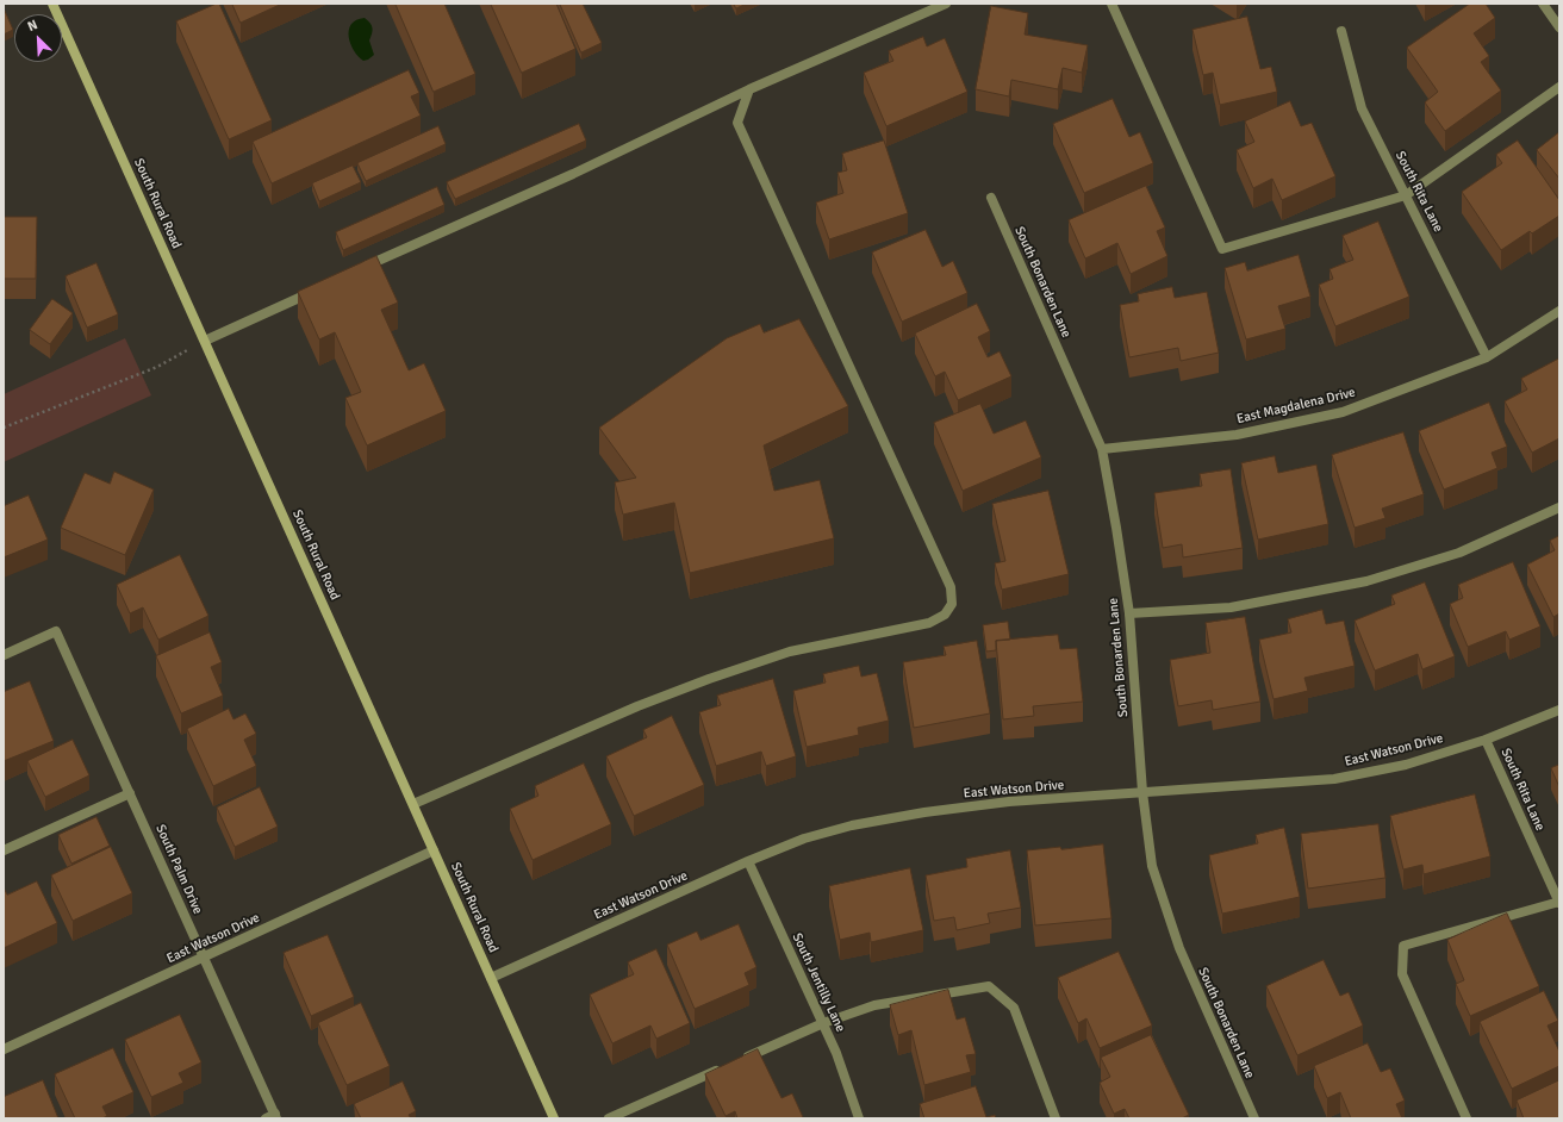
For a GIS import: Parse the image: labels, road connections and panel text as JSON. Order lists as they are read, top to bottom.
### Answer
{
  "streets": {
    "main road": ["South Rural Road"],
    "street": [
      "South Rita Lane",
      "South Bonarden Lane",
      "East Magdalena Drive",
      "East Watson Drive",
      "South Palm Drive",
      "South Jentilly Lane"
    ]
  },
  "crossings": [
    ["South Rita Lane", "East Magdalena Drive"],
    ["South Rita Lane", "East Watson Drive"],
    ["South Rural Road", "East Watson Drive"],
    ["South Bonarden Lane", "East Magdalena Drive"],
    ["South Bonarden Lane", "East Watson Drive"],
    ["East Watson Drive", "South Palm Drive"],
    ["East Watson Drive", "South Jentilly Lane"]
  ],
  "north": "top left"
}
